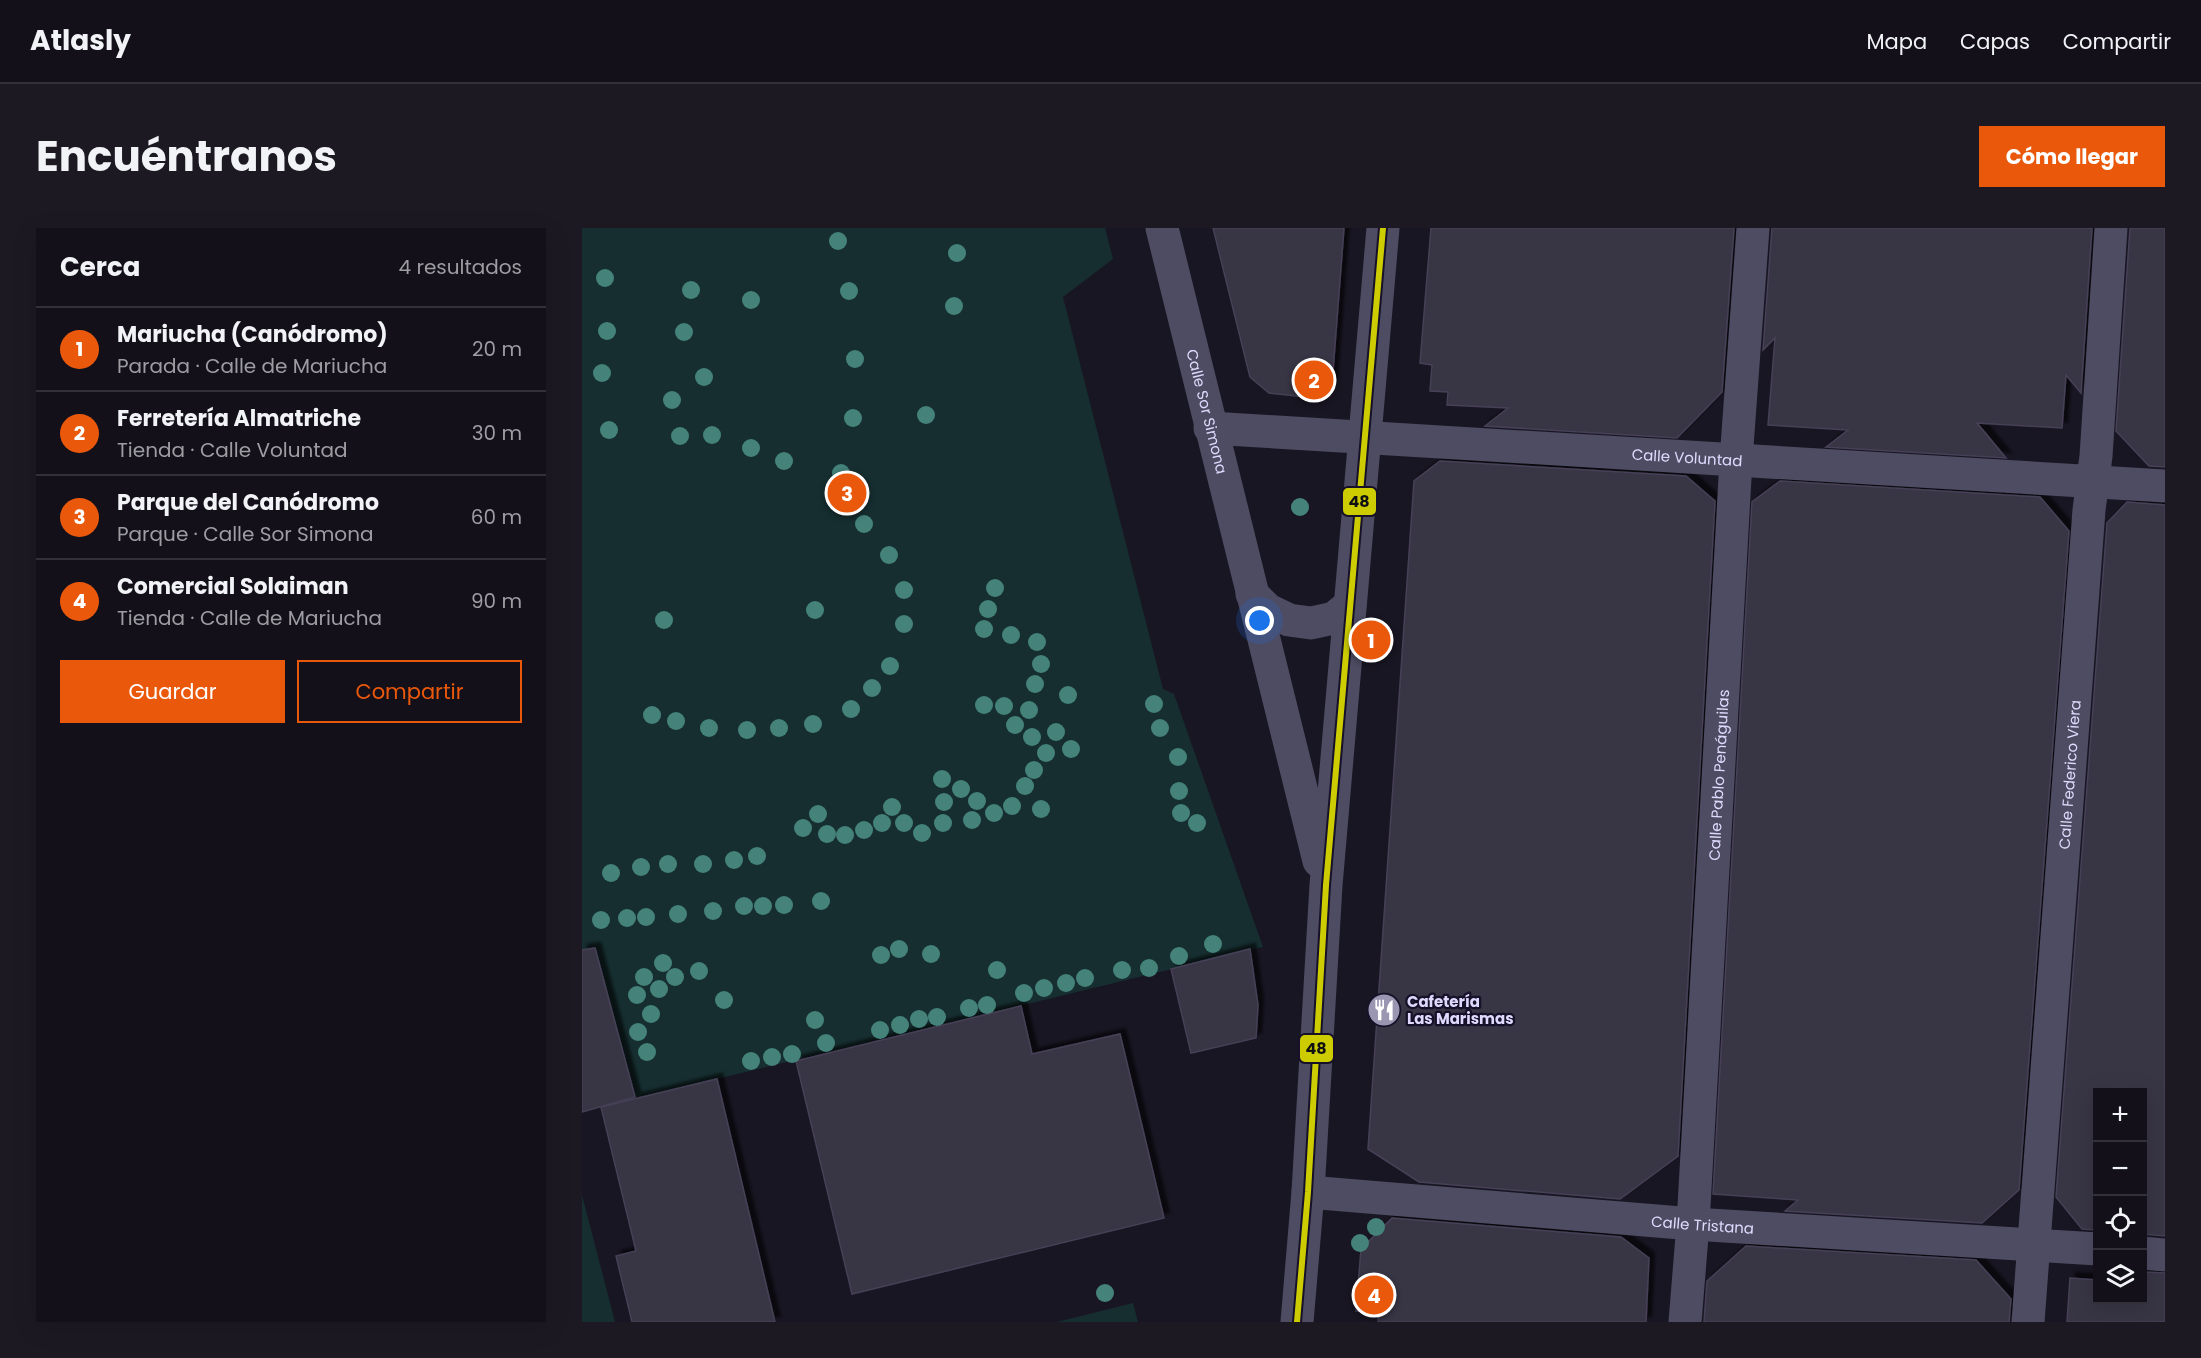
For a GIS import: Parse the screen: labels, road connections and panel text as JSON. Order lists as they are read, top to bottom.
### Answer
{
  "streets": {
    "street": [
      "Calle Sor Simona",
      "Calle Voluntad",
      "Calle Pablo Penáguilas",
      "Calle Federico Viera",
      "Calle Tristana"
    ]
  },
  "crossings": [
    ["Calle Sor Simona", "Calle Voluntad"],
    ["Calle Voluntad", "Calle Pablo Penáguilas"],
    ["Calle Voluntad", "Calle Federico Viera"],
    ["Calle Pablo Penáguilas", "Calle Tristana"],
    ["Calle Federico Viera", "Calle Tristana"]
  ],
  "places": {
    "restaurant": ["Cafetería Las Marismas"]
  },
  "lines": ["transit line 48"],
  "page": {
    "header": "Atlasly",
    "nav": ["Mapa", "Capas", "Compartir"],
    "title": "Encuéntranos",
    "buttons": [
      "Cómo llegar",
      ["Guardar", "Compartir"]
    ],
    "heading": ["Cerca", "4 resultados"],
    "list": [
      {
        "mark": "1",
        "name": "Mariucha (Canódromo)",
        "note": "Parada · Calle de Mariucha",
        "value": "20 m"
      },
      {
        "mark": "2",
        "name": "Ferretería Almatriche",
        "note": "Tienda · Calle Voluntad",
        "value": "30 m"
      },
      {
        "mark": "3",
        "name": "Parque del Canódromo",
        "note": "Parque · Calle Sor Simona",
        "value": "60 m"
      },
      {
        "mark": "4",
        "name": "Comercial Solaiman",
        "note": "Tienda · Calle de Mariucha",
        "value": "90 m"
      }
    ],
    "pins": [
      "2",
      "3",
      "1",
      "4"
    ],
    "map_buttons": ["+", "−"]
  }
}
